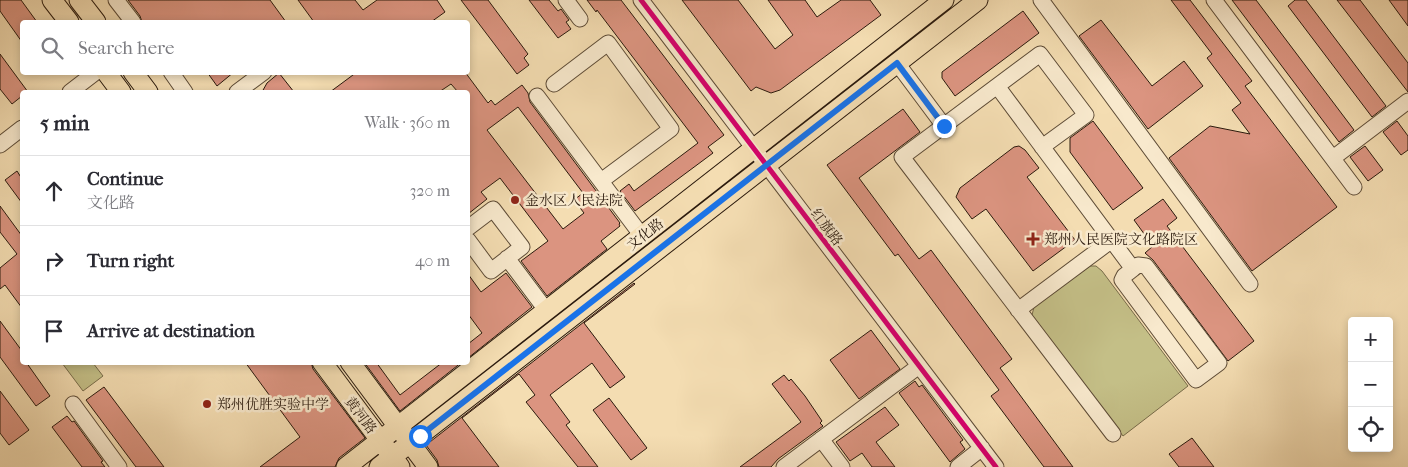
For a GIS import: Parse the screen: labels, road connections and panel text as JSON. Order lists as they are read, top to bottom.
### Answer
{
  "streets": {
    "main road": ["文化路", "黄河路"],
    "street": ["红旗路"]
  },
  "crossings": [
    ["红旗路", "文化路"],
    ["文化路", "黄河路"]
  ],
  "places": {
    "other": ["金水区人民法院", "郑州优胜实验中学"],
    "health": ["郑州人民医院文化路院区"]
  },
  "page": {
    "search": "Search here",
    "heading": ["5 min", "Walk · 360 m"],
    "list": [
      ["Continue", "文化路", "320 m"],
      ["Turn right", "40 m"],
      "Arrive at destination"
    ],
    "map_buttons": ["+", "−"]
  }
}
